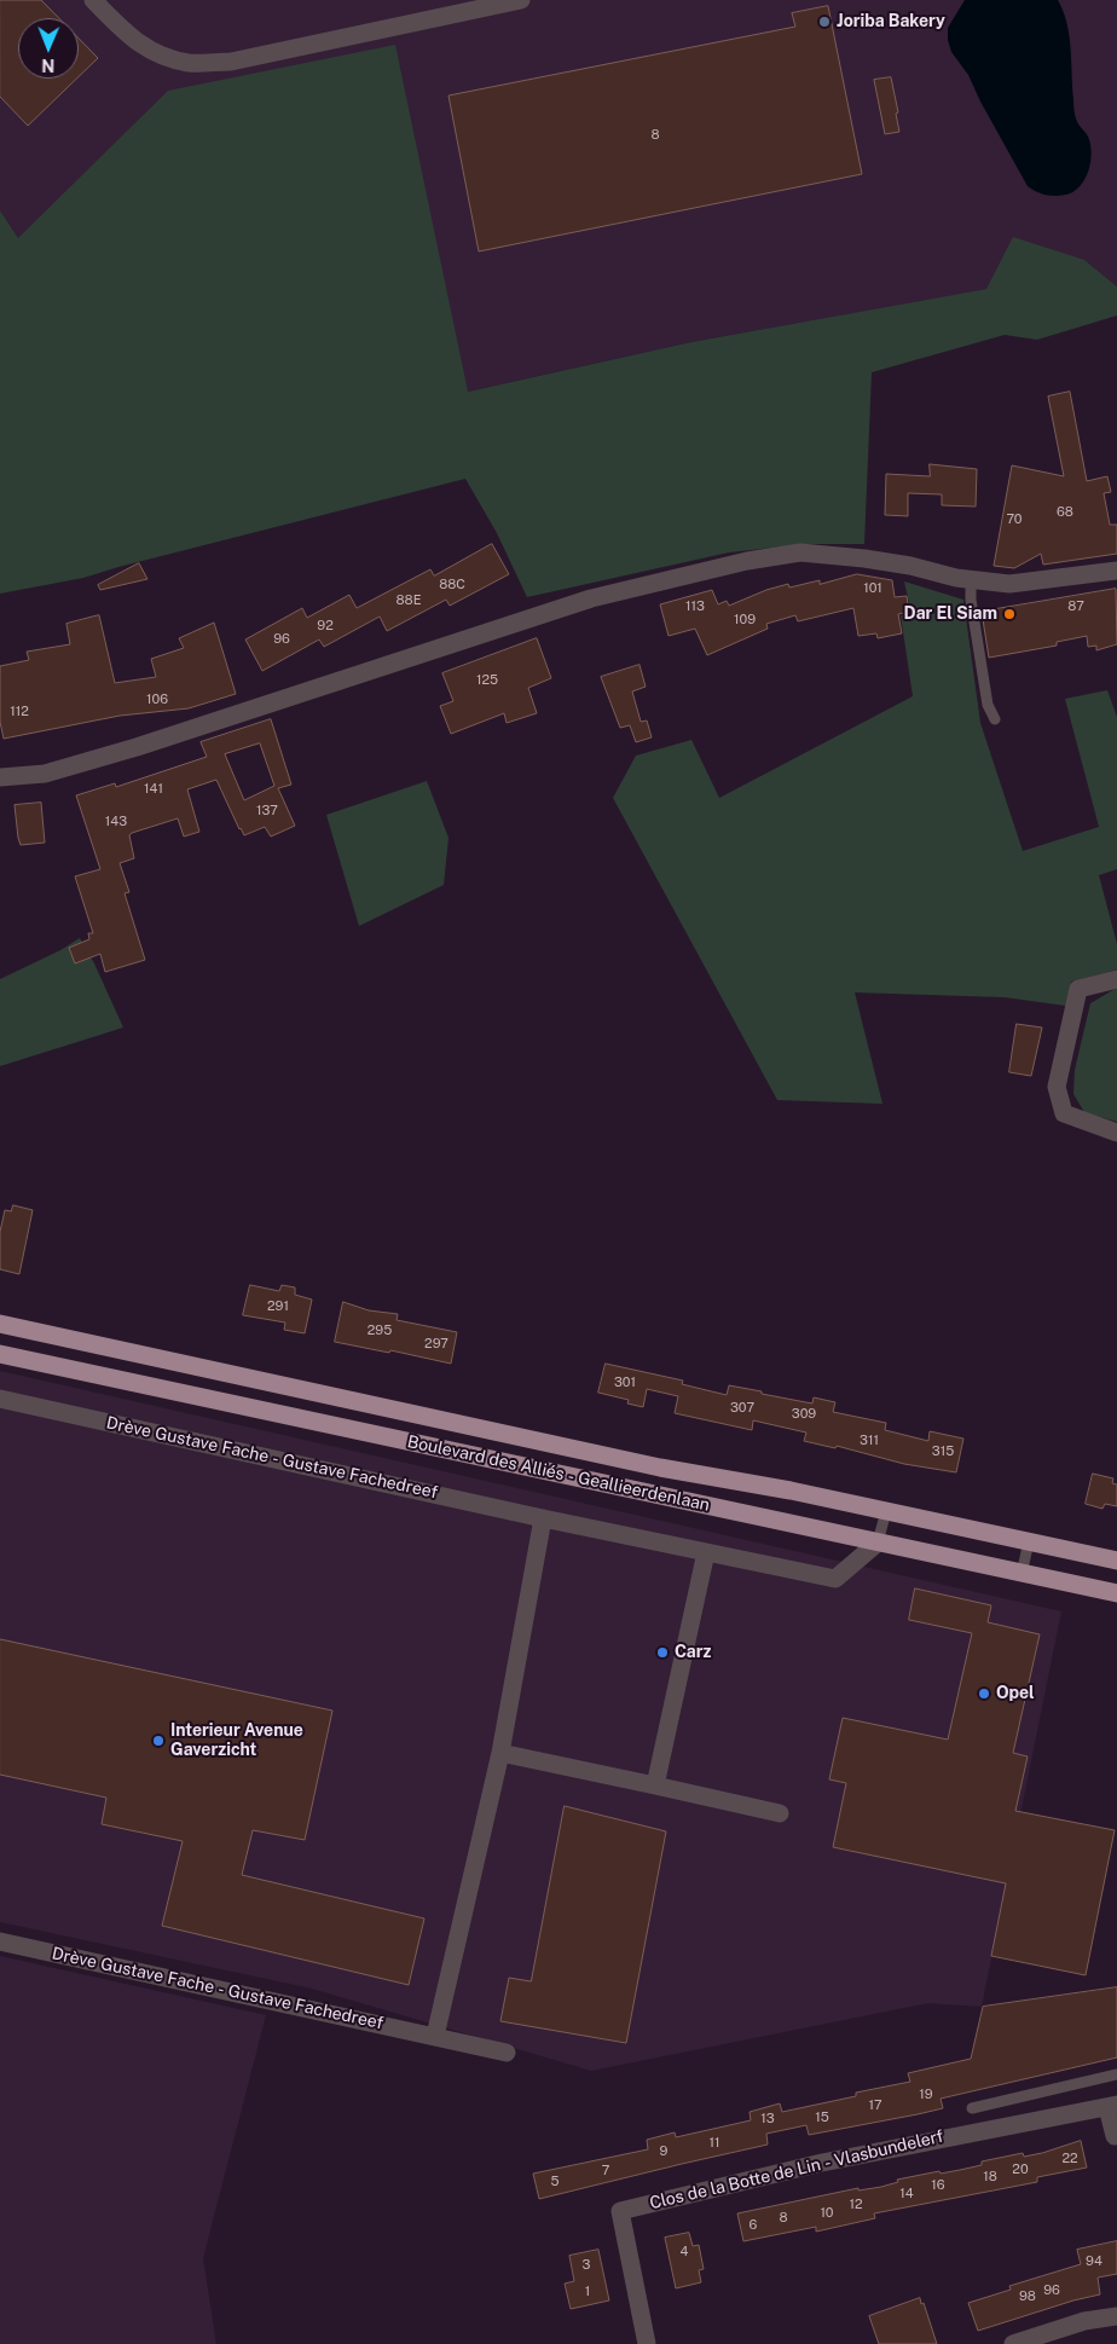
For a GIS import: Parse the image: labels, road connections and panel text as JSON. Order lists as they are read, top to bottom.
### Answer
{
  "streets": {
    "highway": ["Boulevard des Alliés - Geallieerdenlaan"],
    "street": ["Drève Gustave Fache - Gustave Fachedreef", "Clos de la Botte de Lin - Vlasbundelerf"]
  },
  "crossings": [
    ["Drève Gustave Fache - Gustave Fachedreef", "Boulevard des Alliés - Geallieerdenlaan"]
  ],
  "places": [
    "Joriba Bakery",
    "Dar El Siam",
    "Carz",
    "Opel",
    "Interieur Avenue Gaverzicht"
  ],
  "house_numbers": [
    "8",
    "68",
    "70",
    "88C",
    "101",
    "88E",
    "113",
    "87",
    "109",
    "92",
    "96",
    "125",
    "106",
    "112",
    "141",
    "137",
    "143",
    "291",
    "295",
    "297",
    "301",
    "307",
    "309",
    "311",
    "315",
    "19",
    "17",
    "15",
    "13",
    "11",
    "9",
    "22",
    "20",
    "7",
    "18",
    "5",
    "16",
    "14",
    "12",
    "10",
    "8",
    "6",
    "4",
    "94",
    "3",
    "96",
    "1",
    "98"
  ],
  "north": "bottom"
}
